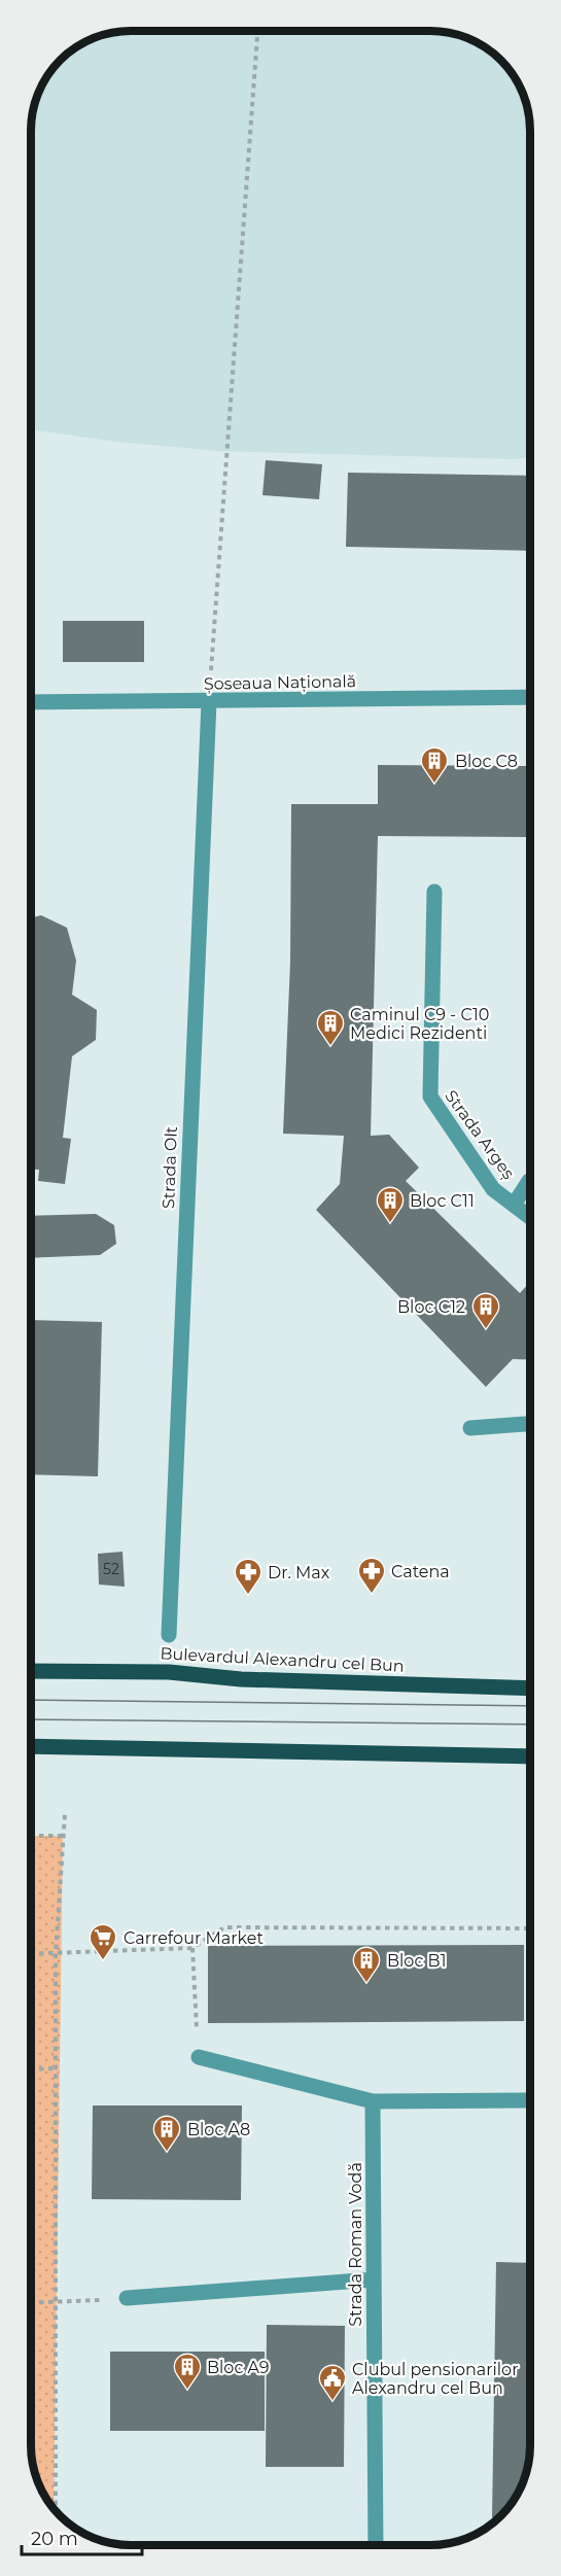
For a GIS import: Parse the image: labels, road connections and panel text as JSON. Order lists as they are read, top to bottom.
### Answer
{
  "streets": {
    "main road": ["Bulevardul Alexandru cel Bun"],
    "street": [
      "Șoseaua Națională",
      "Strada Argeș",
      "Strada Olt",
      "Strada Roman Vodă"
    ]
  },
  "crossings": [
    ["Șoseaua Națională", "Strada Olt"]
  ],
  "places": {
    "building": [
      "Bloc C8",
      "Caminul C9 - C10 Medici Rezidenti",
      "Bloc C11",
      "Bloc C12",
      "Bloc B1",
      "Bloc A8",
      "Bloc A9"
    ],
    "pharmacy": ["Catena", "Dr. Max"],
    "supermarket": ["Carrefour Market"],
    "public building": ["Clubul pensionarilor Alexandru cel Bun"]
  },
  "house_numbers": ["52"],
  "scale_bar": "20 m"
}
